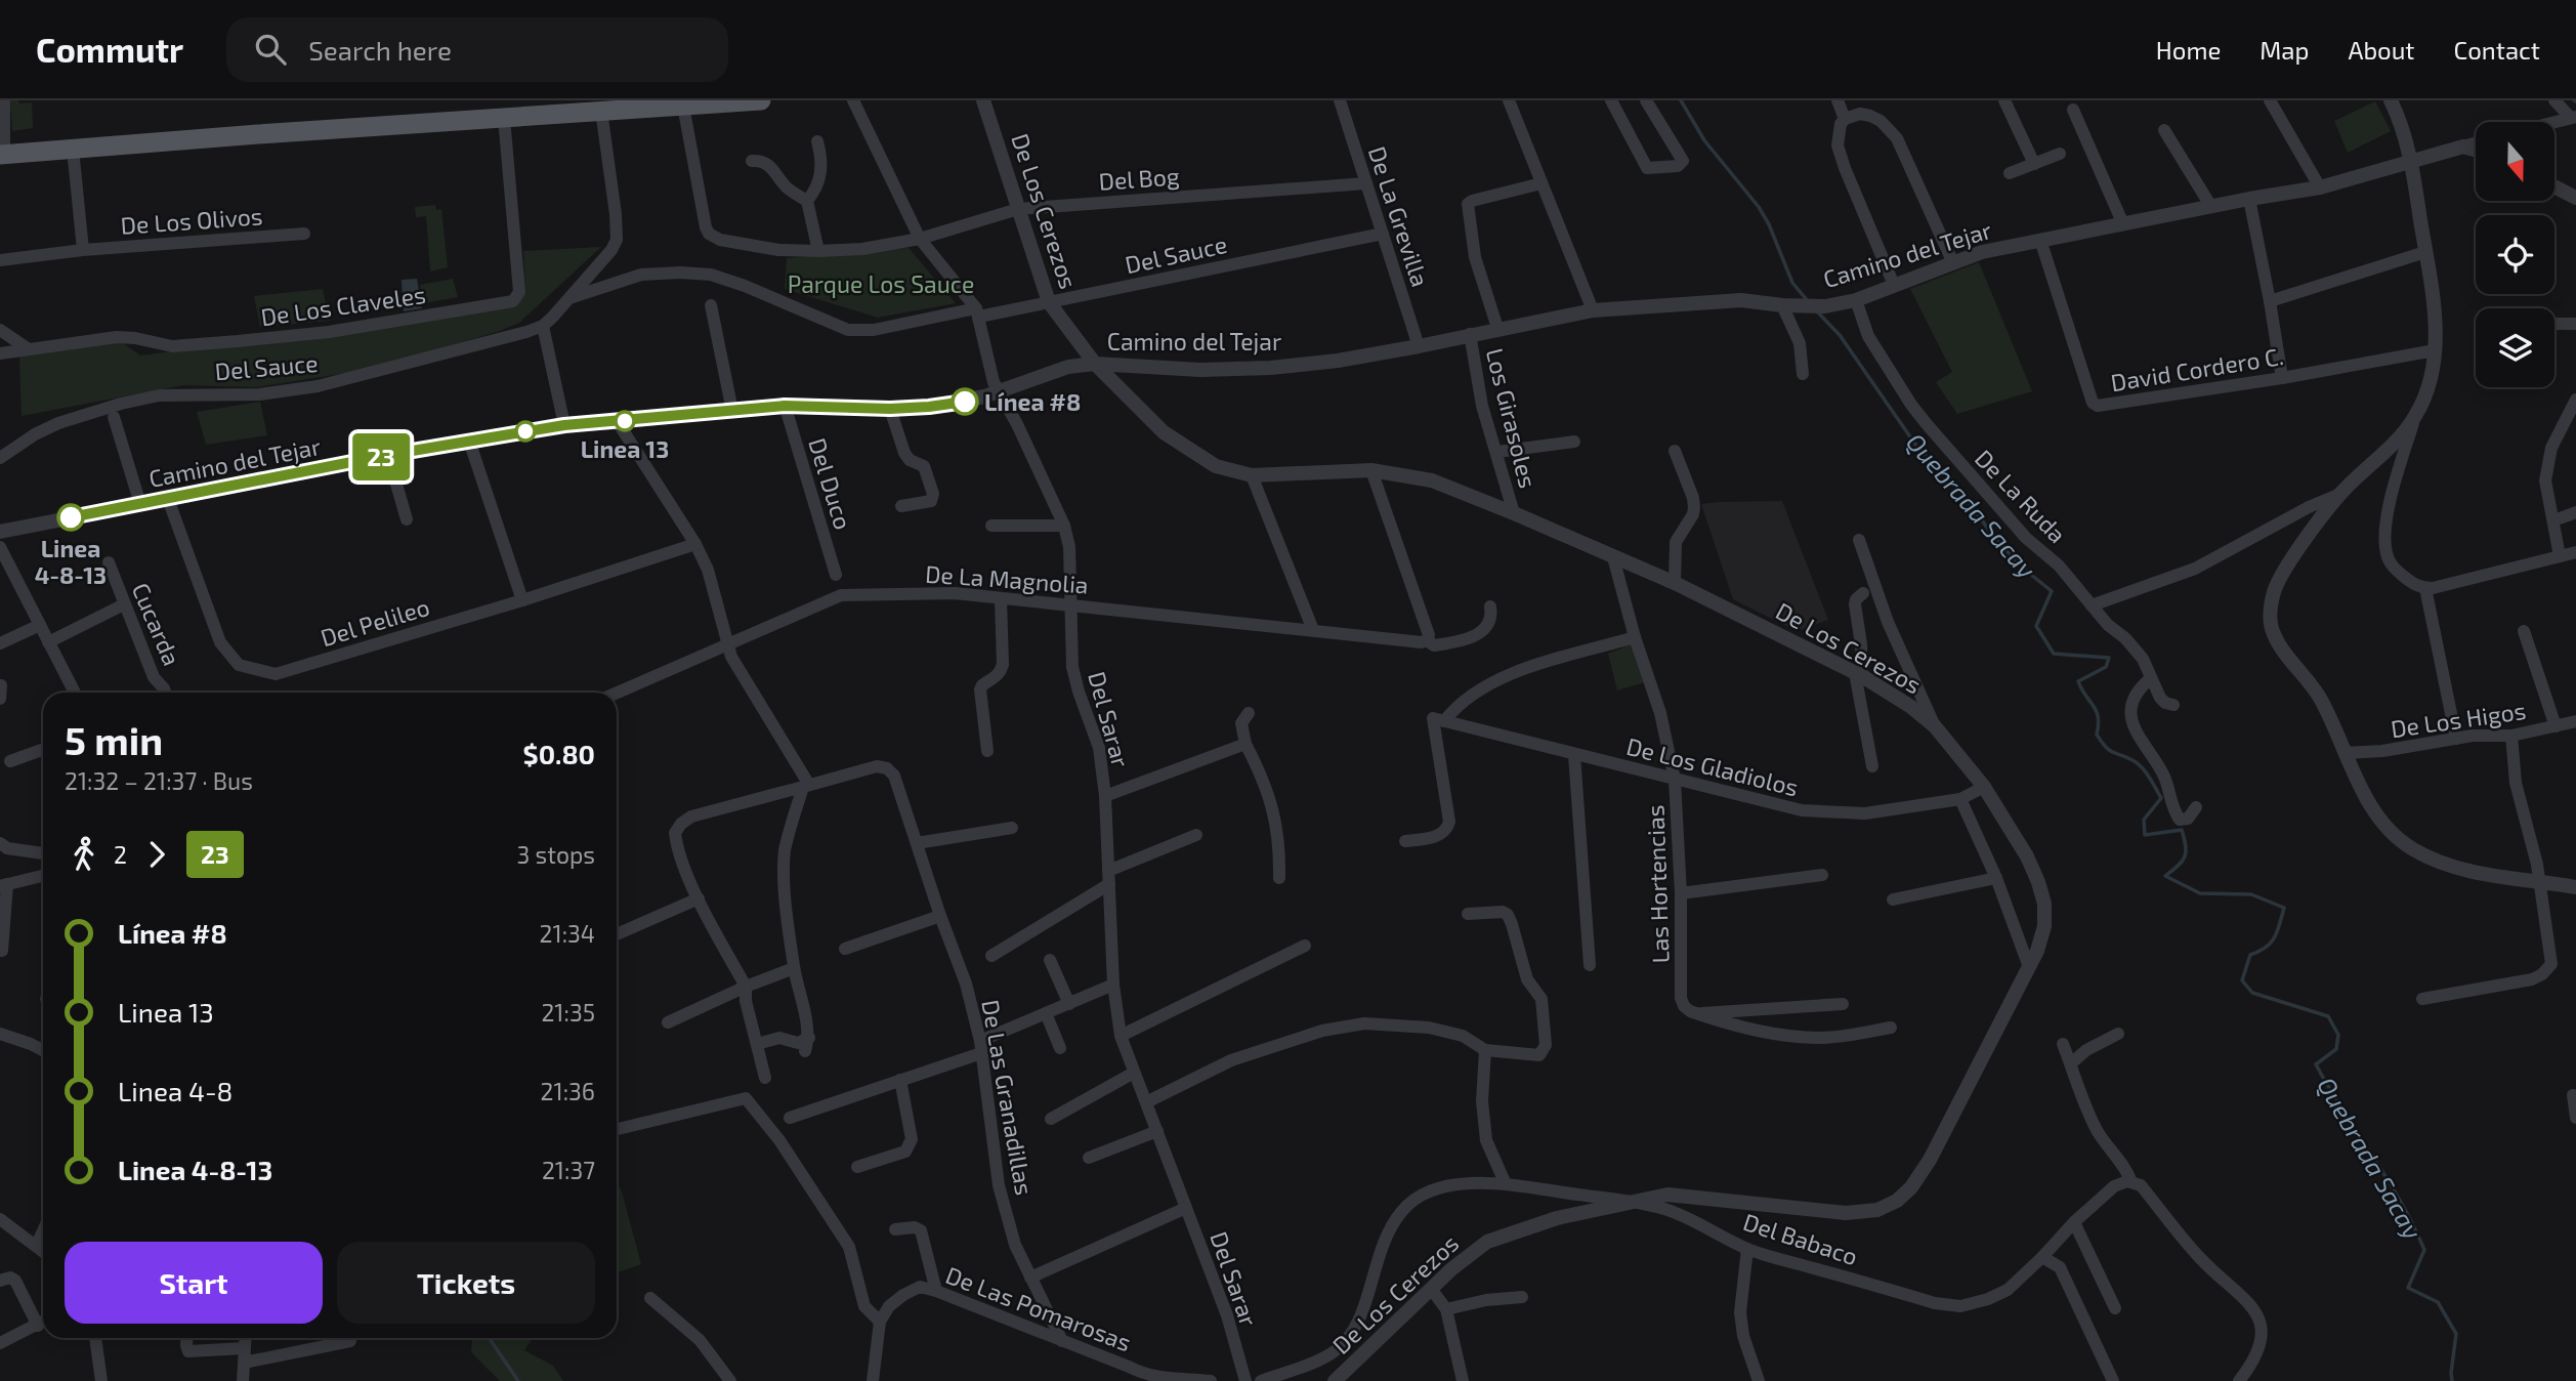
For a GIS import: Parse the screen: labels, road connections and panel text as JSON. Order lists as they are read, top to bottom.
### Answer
{
  "streets": {
    "street": [
      "Del Bog",
      "De Los Cerezos",
      "De La Grevilla",
      "De Los Olivos",
      "Del Sauce",
      "Camino del Tejar",
      "De Los Claveles",
      "David Cordero C.",
      "Los Girasoles",
      "Del Duco",
      "De La Ruda",
      "De La Magnolia",
      "Del Pelileo",
      "Cucarda",
      "Del Sarar",
      "De Los Higos",
      "De Los Gladiolos",
      "Las Hortencias",
      "De Las Granadillas",
      "Del Babaco",
      "De Las Pomarosas"
    ]
  },
  "crossings": [
    ["Del Bog", "De Los Cerezos"],
    ["Del Bog", "De La Grevilla"],
    ["Del Bog", "Del Sarar"],
    ["De Los Cerezos", "Del Sauce"],
    ["De Los Cerezos", "Camino del Tejar"],
    ["De Los Cerezos", "Los Girasoles"],
    ["De Los Cerezos", "De Los Gladiolos"],
    ["De Los Cerezos", "Las Hortencias"],
    ["De Los Cerezos", "Del Babaco"],
    ["De La Grevilla", "Del Sauce"],
    ["De La Grevilla", "Camino del Tejar"],
    ["Del Sauce", "Del Sarar"],
    ["Camino del Tejar", "David Cordero C."],
    ["Camino del Tejar", "Los Girasoles"],
    ["Camino del Tejar", "Del Duco"],
    ["Camino del Tejar", "De La Ruda"],
    ["Camino del Tejar", "Del Pelileo"],
    ["Camino del Tejar", "Del Sarar"],
    ["De La Magnolia", "Del Sarar"],
    ["De Los Gladiolos", "Las Hortencias"],
    ["De Las Granadillas", "De Las Pomarosas"]
  ],
  "water": ["Quebrada Sacay"],
  "parks": ["Parque Los Sauce"],
  "places": ["Línea #8", "Linea 13", "Linea 4-8-13"],
  "lines": ["bus line 23"],
  "north": "bottom",
  "page": {
    "header": "Commutr",
    "search": "Search here",
    "nav": [
      "Home",
      "Map",
      "About",
      "Contact"
    ],
    "on_map": "23",
    "heading": ["5 min", "21:32 – 21:37 · Bus", "$0.80"],
    "legs": ["2", "23", "3 stops"],
    "list": [
      {
        "name": "Línea #8",
        "value": "21:34"
      },
      {
        "name": "Linea 13",
        "value": "21:35"
      },
      {
        "name": "Linea 4-8",
        "value": "21:36"
      },
      {
        "name": "Linea 4-8-13",
        "value": "21:37"
      }
    ],
    "buttons": ["Start", "Tickets"]
  }
}
